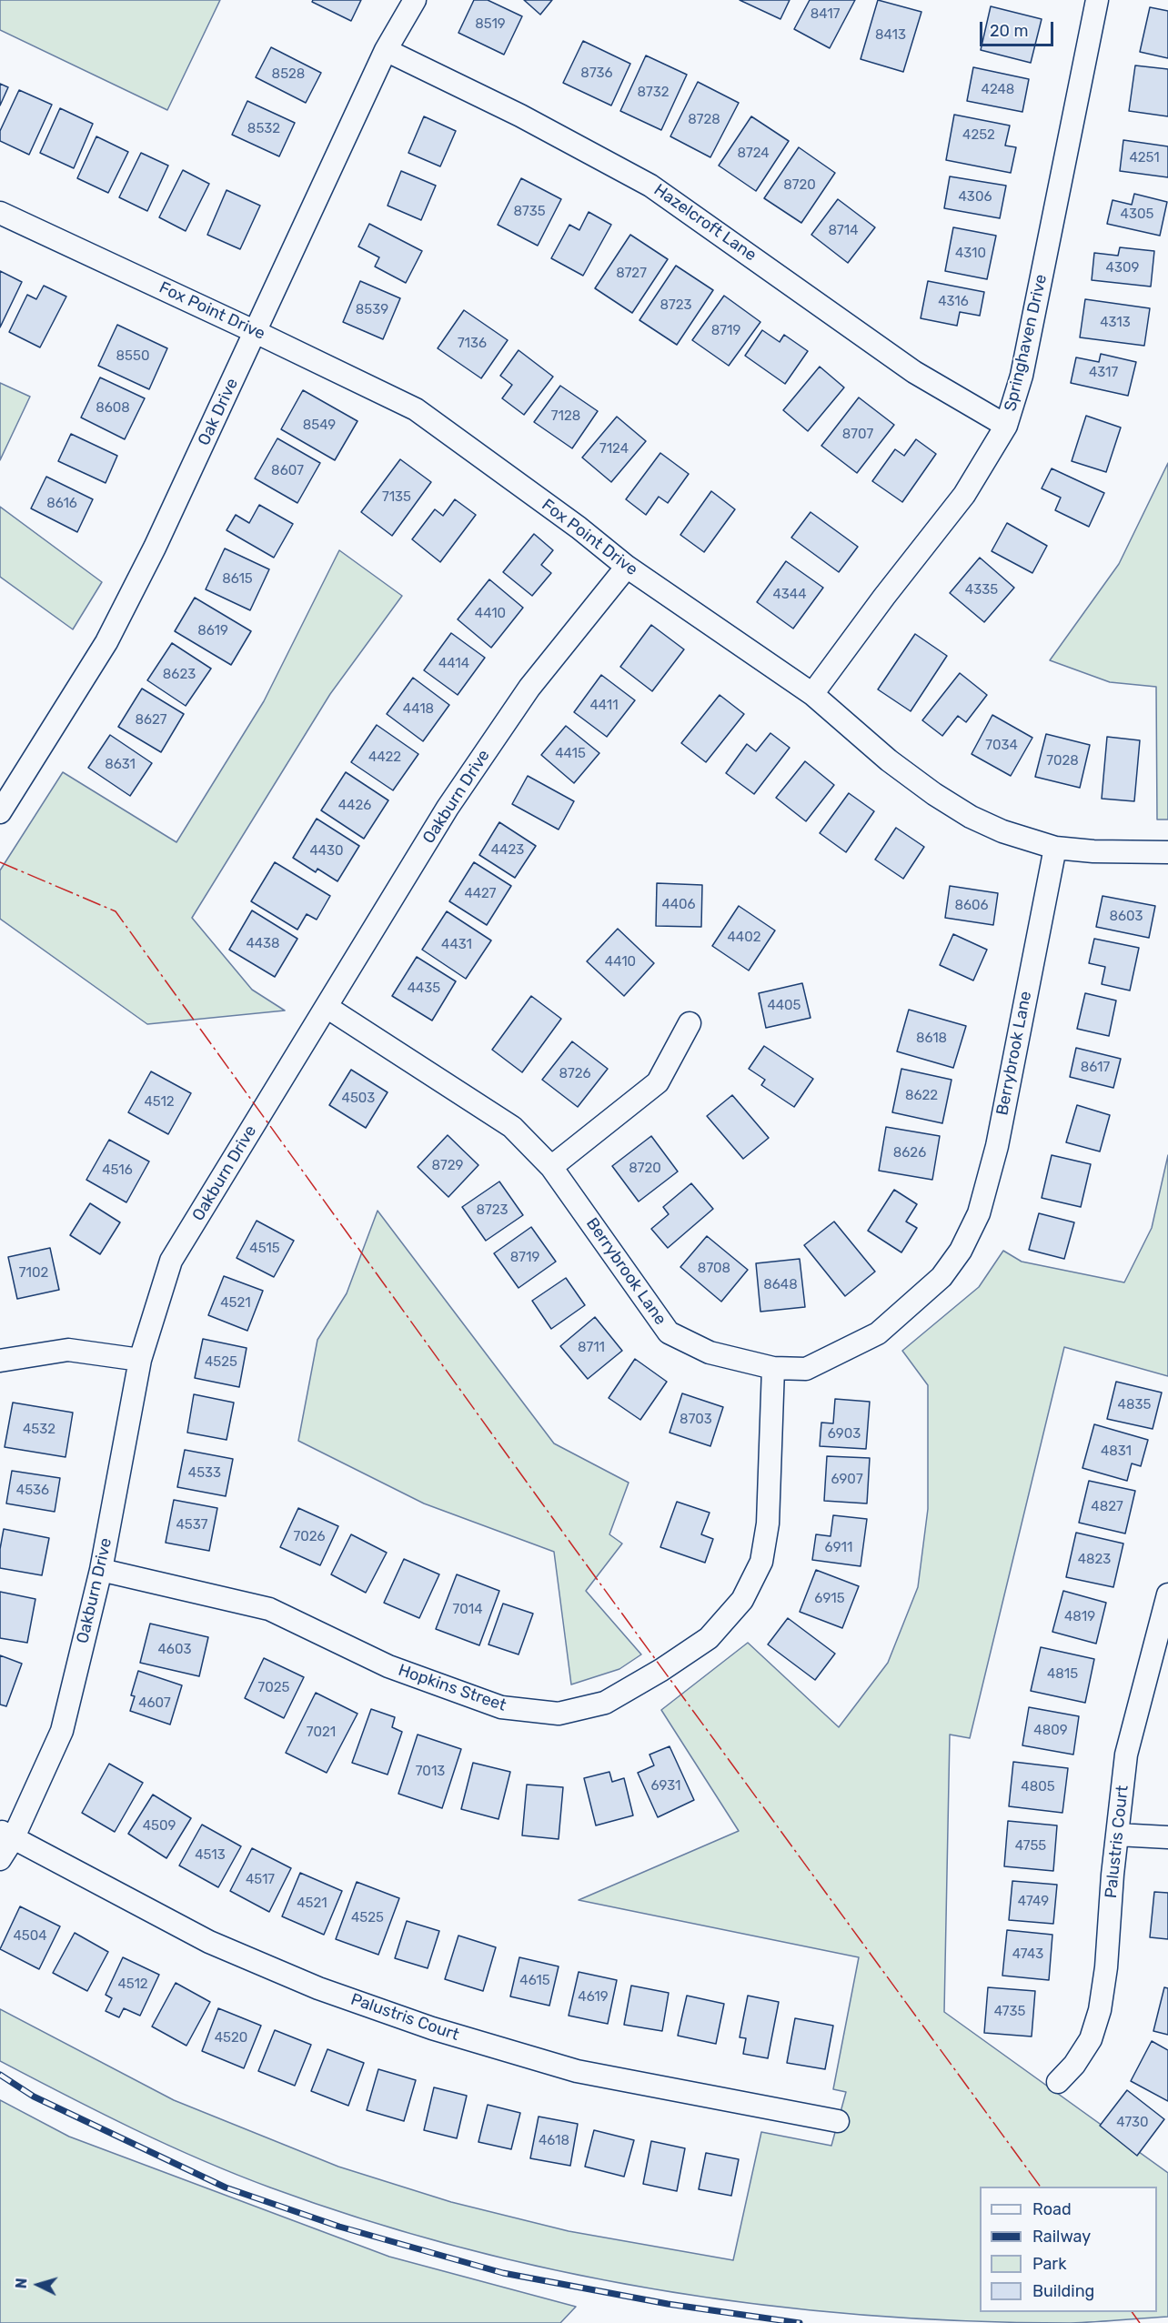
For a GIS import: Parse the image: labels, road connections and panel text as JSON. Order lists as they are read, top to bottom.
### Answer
{
  "streets": {
    "street": [
      "Hazelcroft Lane",
      "Fox Point Drive",
      "Springhaven Drive",
      "Oak Drive",
      "Oakburn Drive",
      "Berrybrook Lane",
      "Hopkins Street",
      "Palustris Court"
    ]
  },
  "crossings": [
    ["Hazelcroft Lane", "Springhaven Drive"],
    ["Hazelcroft Lane", "Oak Drive"],
    ["Fox Point Drive", "Springhaven Drive"],
    ["Fox Point Drive", "Oak Drive"],
    ["Fox Point Drive", "Oakburn Drive"],
    ["Fox Point Drive", "Berrybrook Lane"],
    ["Oakburn Drive", "Berrybrook Lane"],
    ["Oakburn Drive", "Hopkins Street"],
    ["Oakburn Drive", "Palustris Court"],
    ["Berrybrook Lane", "Hopkins Street"]
  ],
  "house_numbers": [
    "8417",
    "8519",
    "8413",
    "8736",
    "8528",
    "4248",
    "8732",
    "8728",
    "8532",
    "4252",
    "8724",
    "4251",
    "8720",
    "4306",
    "8735",
    "4305",
    "8714",
    "4310",
    "4309",
    "8727",
    "4316",
    "8723",
    "8539",
    "4313",
    "8719",
    "7136",
    "8550",
    "4317",
    "8608",
    "7128",
    "8549",
    "8707",
    "7124",
    "8607",
    "7135",
    "8616",
    "8615",
    "4335",
    "4344",
    "4410",
    "8619",
    "4414",
    "8623",
    "4411",
    "4418",
    "8627",
    "7034",
    "4415",
    "4422",
    "7028",
    "8631",
    "4426",
    "4423",
    "4430",
    "4427",
    "4406",
    "8606",
    "8603",
    "4402",
    "4438",
    "4431",
    "4410",
    "4435",
    "4405",
    "8618",
    "8617",
    "8726",
    "8622",
    "4503",
    "4512",
    "8626",
    "8729",
    "8720",
    "4516",
    "8723",
    "4515",
    "8719",
    "8708",
    "7102",
    "8648",
    "4521",
    "8711",
    "4525",
    "4835",
    "8703",
    "4532",
    "6903",
    "4831",
    "4533",
    "6907",
    "4536",
    "4827",
    "4537",
    "7026",
    "6911",
    "4823",
    "6915",
    "7014",
    "4819",
    "4603",
    "4815",
    "7025",
    "4607",
    "4809",
    "7021",
    "7013",
    "6931",
    "4805",
    "4509",
    "4755",
    "4513",
    "4517",
    "4749",
    "4521",
    "4525",
    "4504",
    "4743",
    "4615",
    "4512",
    "4619",
    "4735",
    "4520",
    "4730",
    "4618"
  ],
  "legend": [
    "Road",
    "Railway",
    "Park",
    "Building"
  ],
  "scale_bar": "20 m",
  "north": "left"
}
